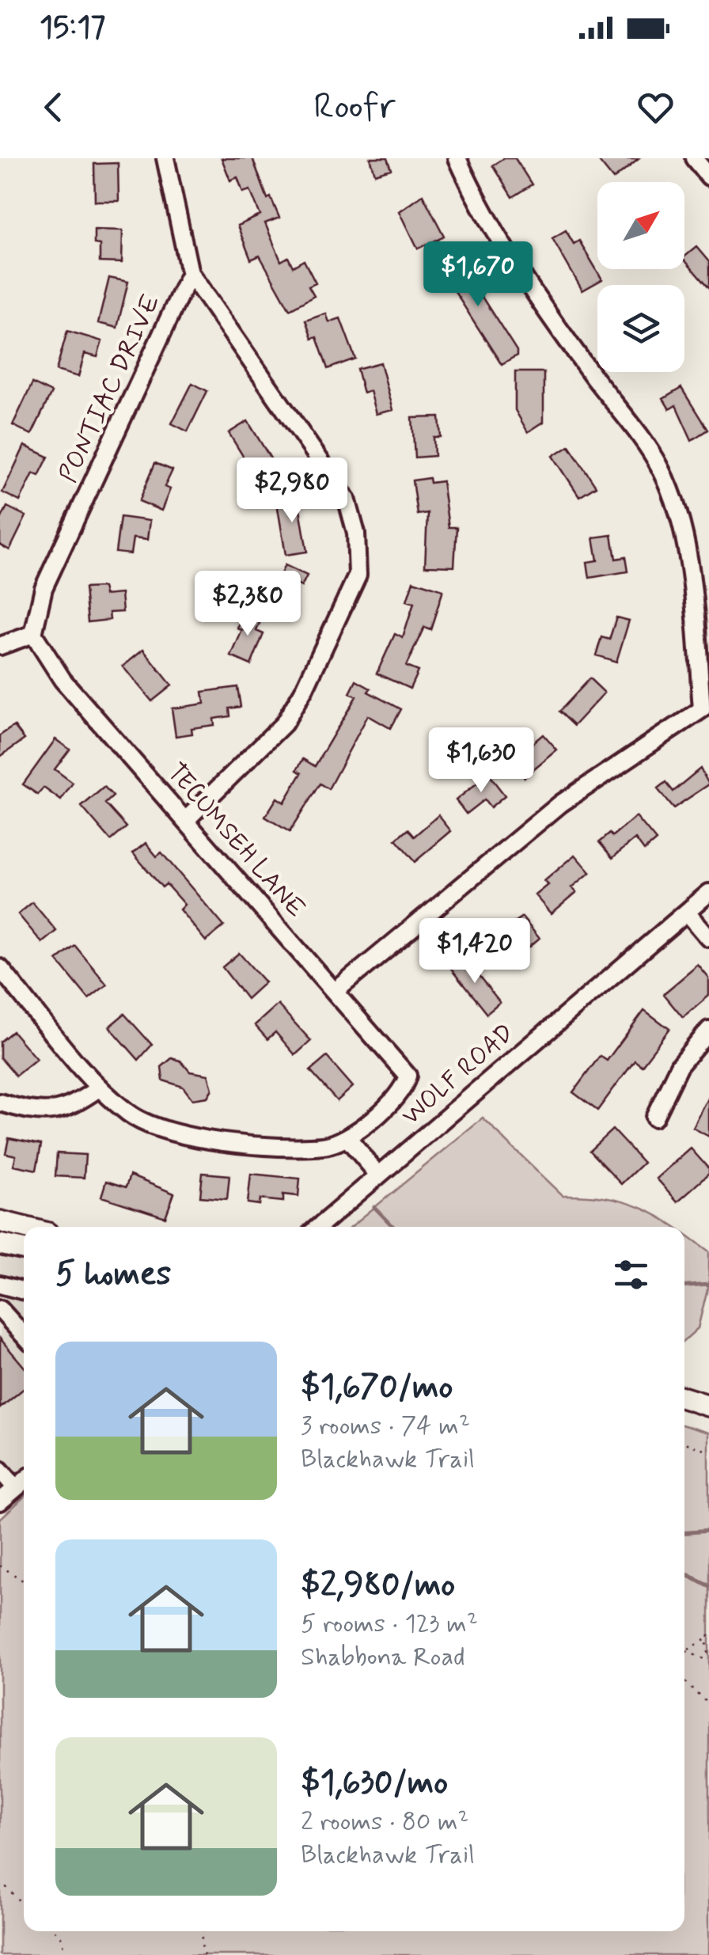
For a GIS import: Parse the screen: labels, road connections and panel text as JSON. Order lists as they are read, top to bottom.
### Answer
{
  "streets": {
    "street": ["PONTIAC DRIVE", "TECUMSEH LANE", "WOLF ROAD"]
  },
  "crossings": [
    ["PONTIAC DRIVE", "TECUMSEH LANE"]
  ],
  "north": "top right",
  "page": {
    "status": "15:17",
    "header": "Roofr",
    "price": [
      "$1,670",
      "$2,980",
      "$2,380",
      "$1,630",
      "$1,420"
    ],
    "heading": "5 homes",
    "list": [
      {
        "name": "$1,670/mo",
        "note": "3 rooms · 74 m² · Blackhawk Trail"
      },
      {
        "name": "$2,980/mo",
        "note": "5 rooms · 123 m² · Shabbona Road"
      },
      {
        "name": "$1,630/mo",
        "note": "2 rooms · 80 m² · Blackhawk Trail"
      }
    ]
  }
}
